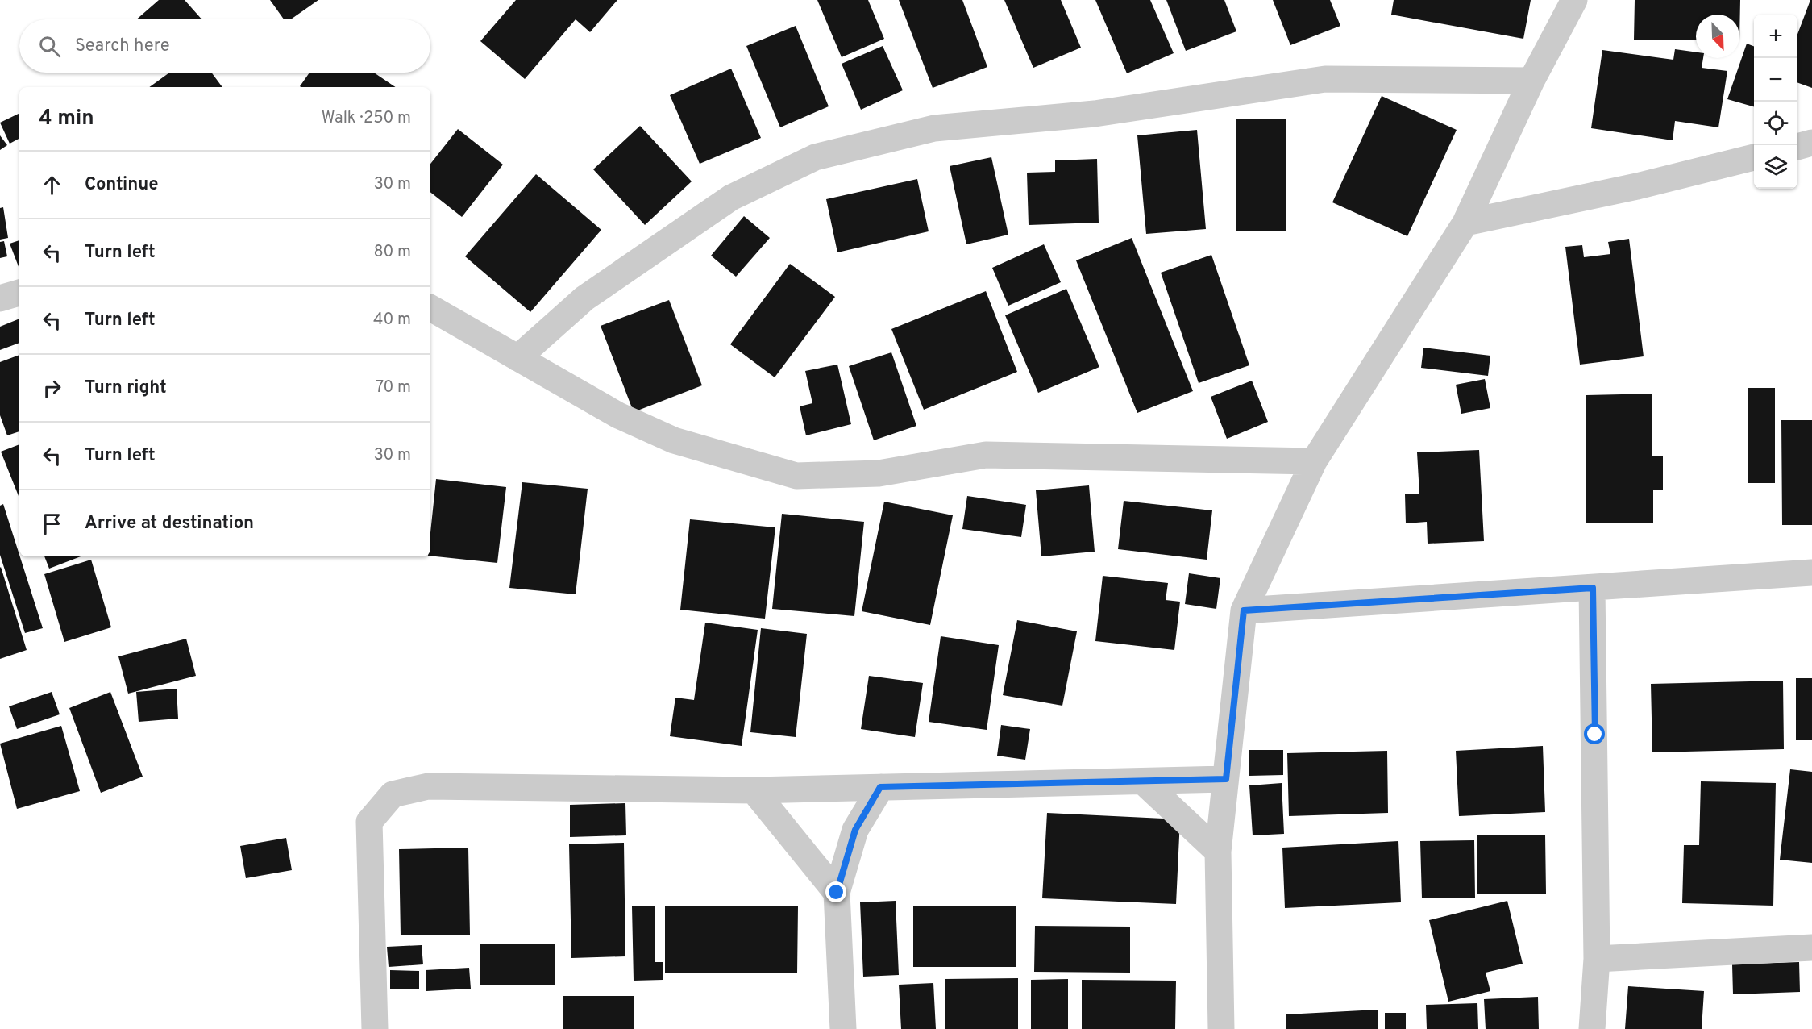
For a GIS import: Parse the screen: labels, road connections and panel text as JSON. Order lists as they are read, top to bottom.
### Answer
{
  "north": "bottom right",
  "page": {
    "map_buttons": ["+", "−"],
    "search": "Search here",
    "heading": ["4 min", "Walk · 250 m"],
    "list": [
      ["Continue", "30 m"],
      ["Turn left", "80 m"],
      ["Turn left", "40 m"],
      ["Turn right", "70 m"],
      ["Turn left", "30 m"],
      "Arrive at destination"
    ]
  }
}
